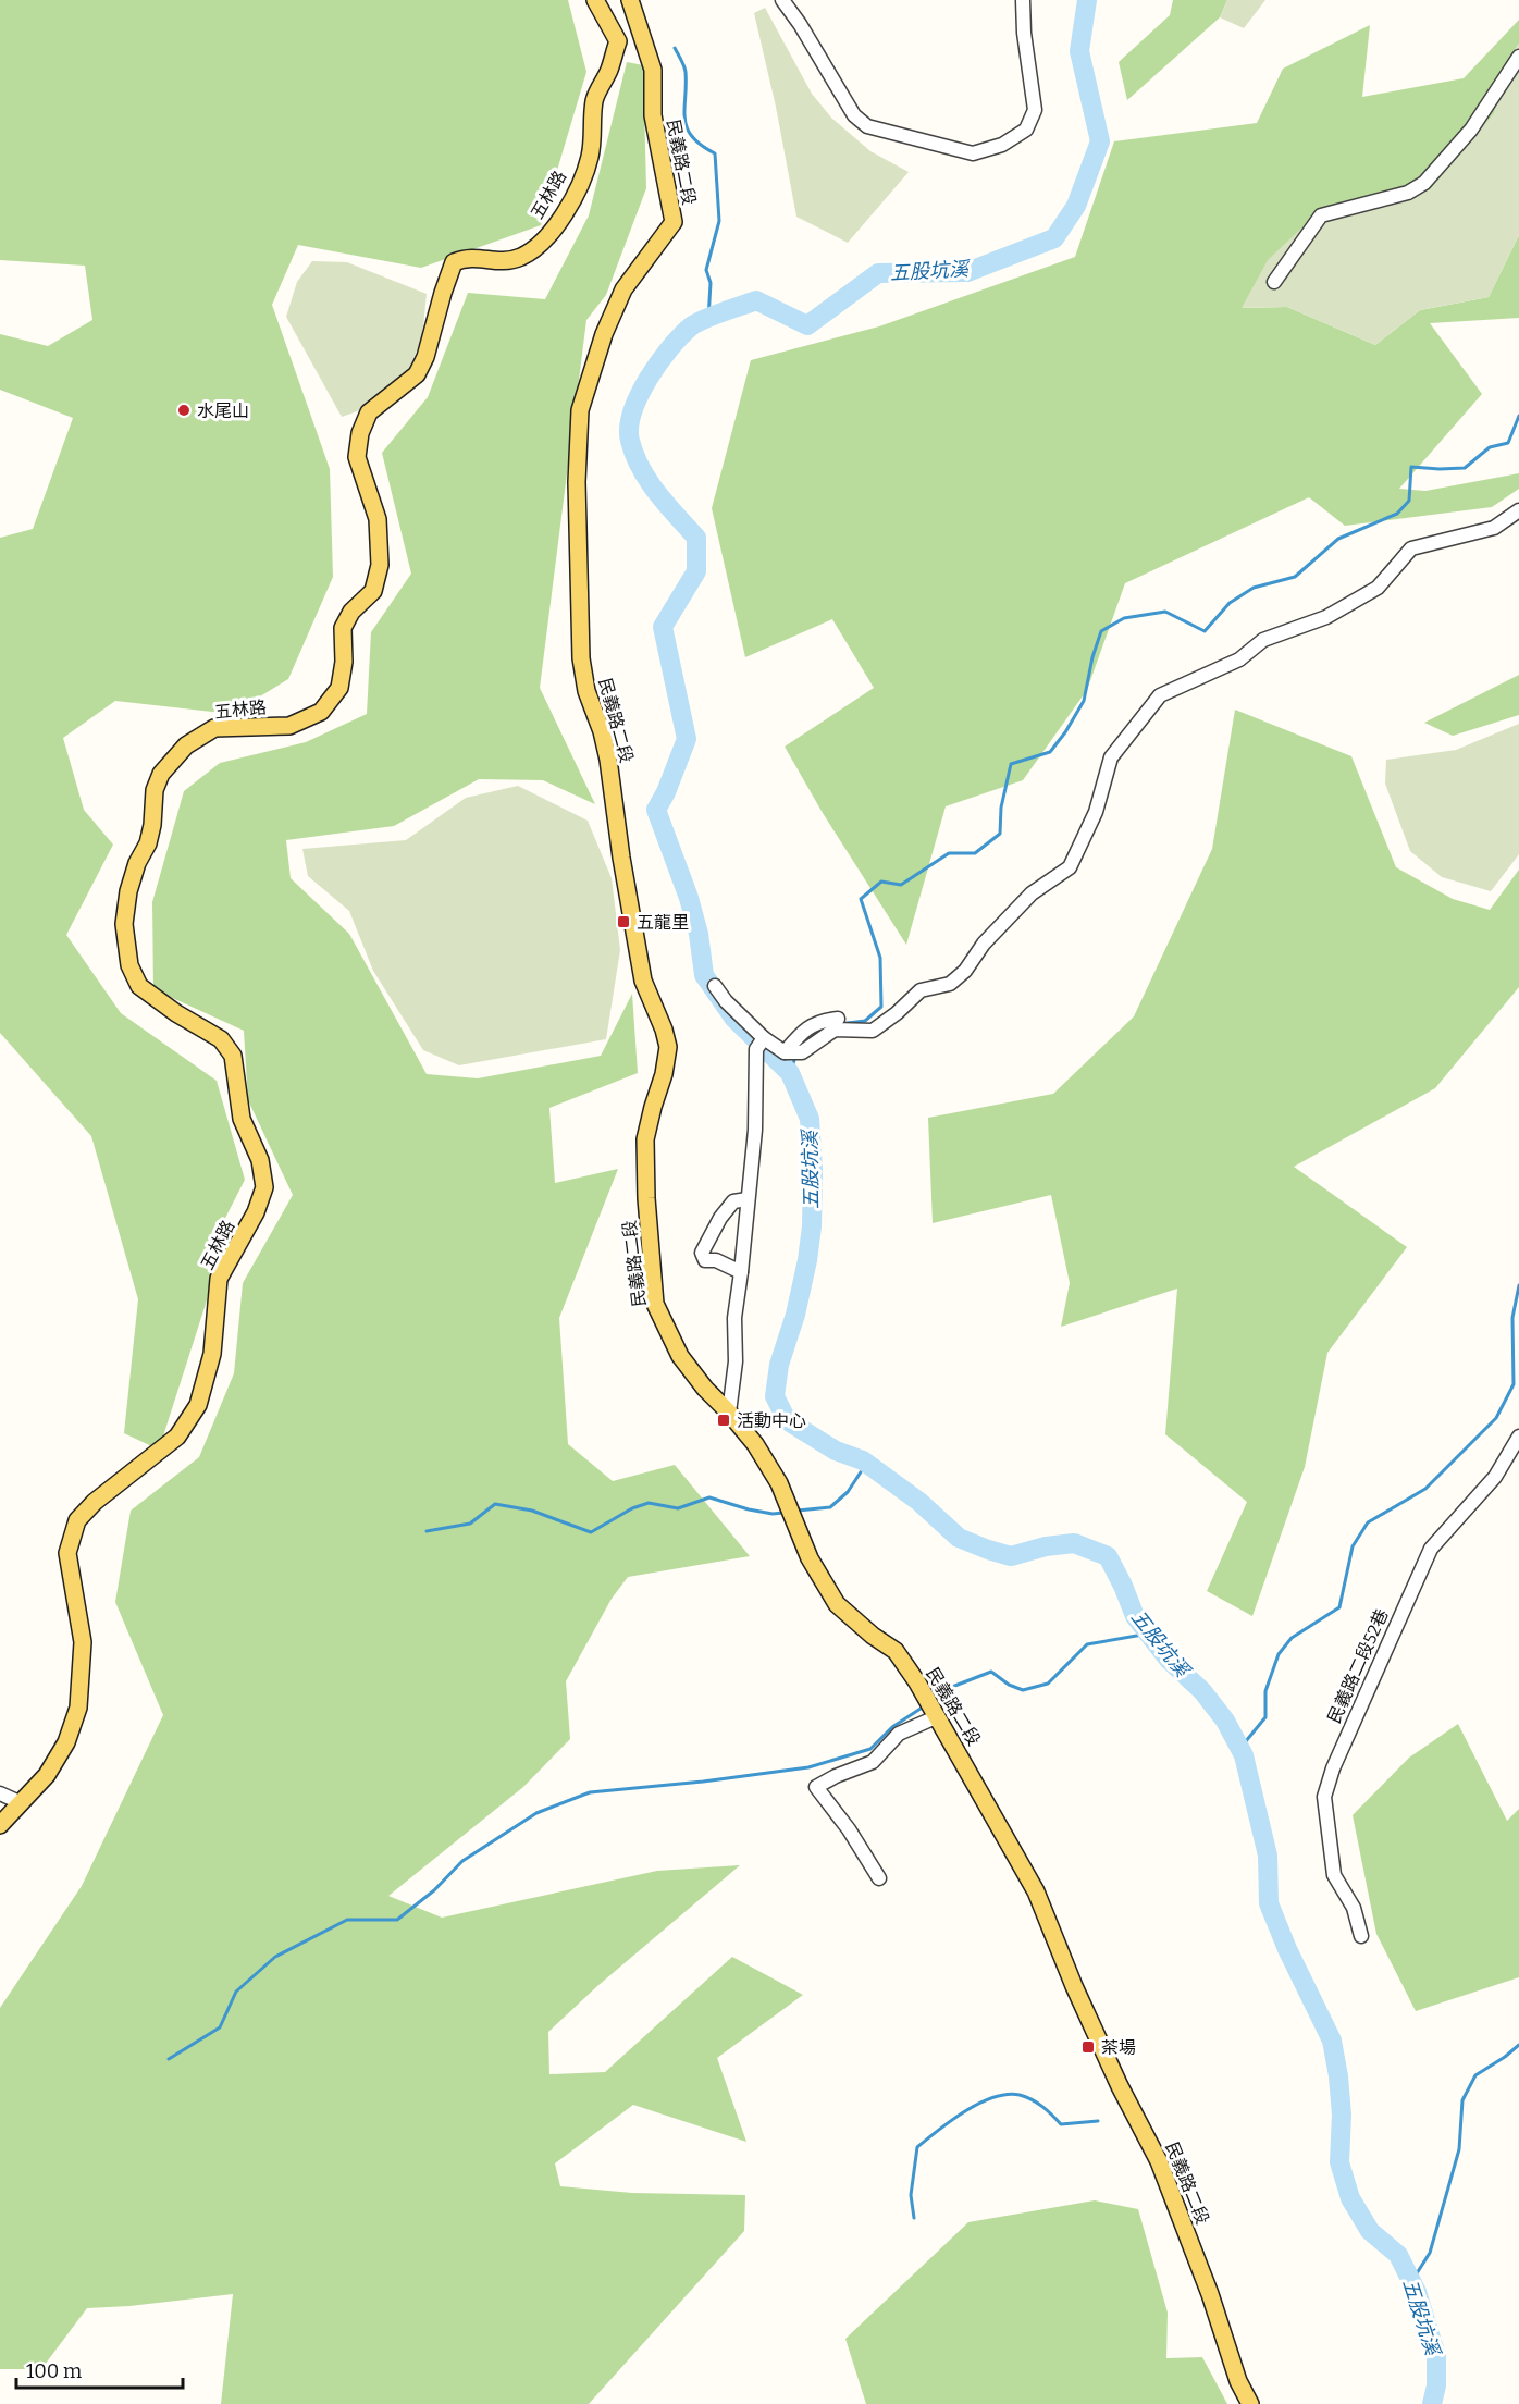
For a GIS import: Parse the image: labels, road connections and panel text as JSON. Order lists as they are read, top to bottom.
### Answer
{
  "streets": {
    "main road": ["民義路二段", "五林路"],
    "street": ["民義路二段52巷"]
  },
  "water": ["五股坑溪"],
  "places": {
    "other": ["水尾山"],
    "transit": ["五龍里", "活動中心", "茶場"]
  },
  "scale_bar": "100 m"
}
